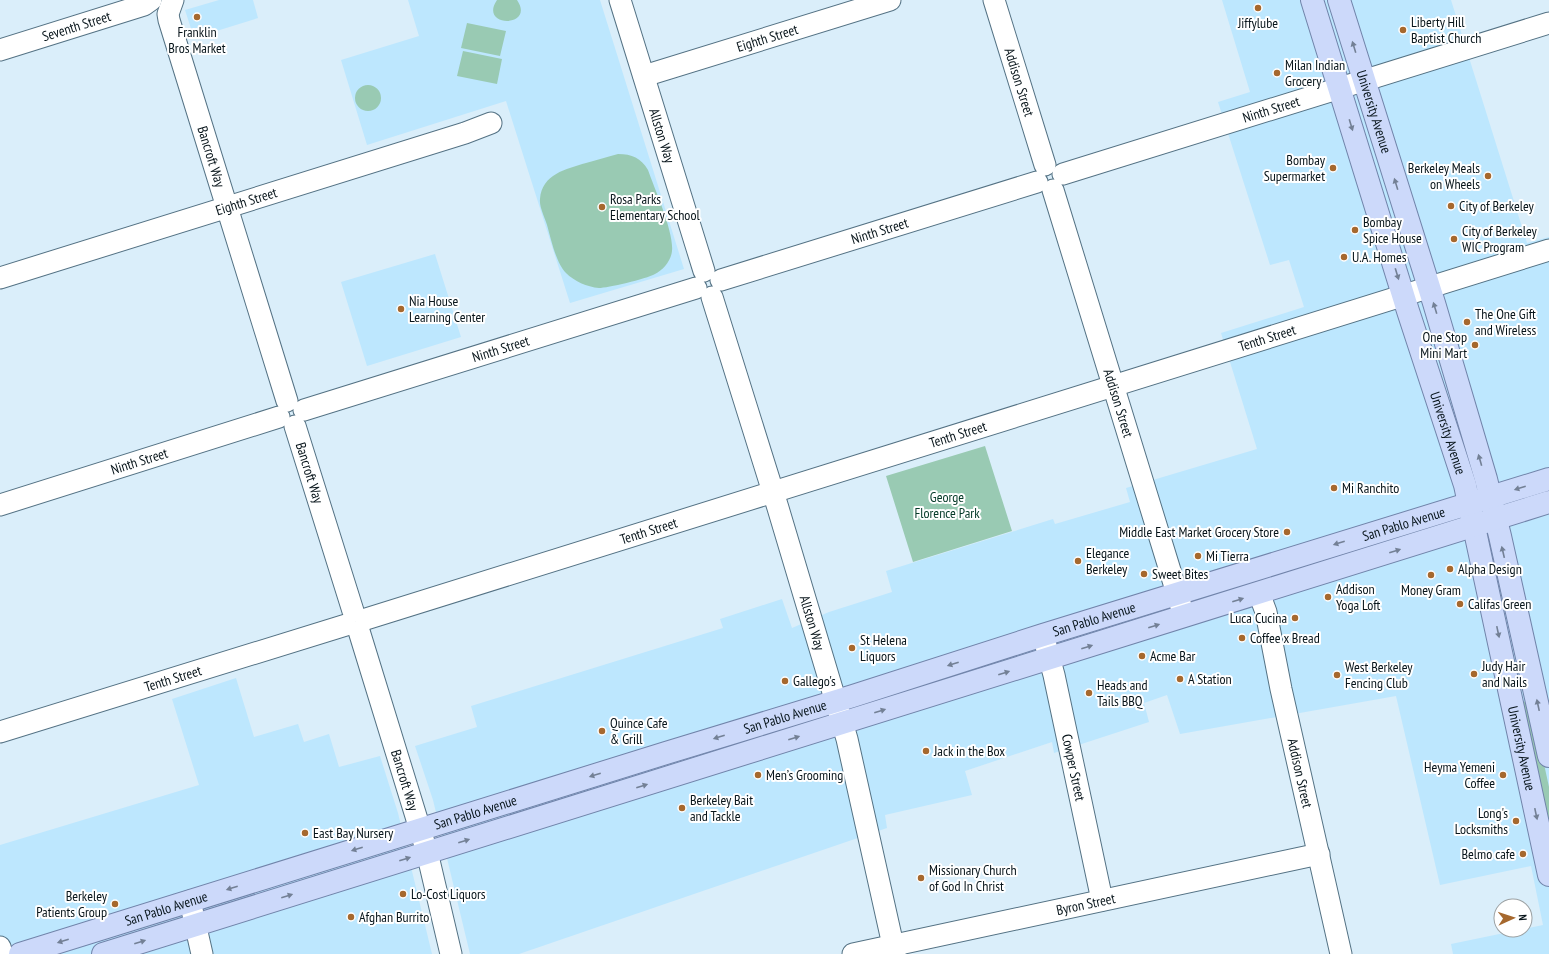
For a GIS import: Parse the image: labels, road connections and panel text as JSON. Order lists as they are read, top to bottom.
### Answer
{
  "streets": {
    "main road": ["University Avenue", "San Pablo Avenue"],
    "street": [
      "Seventh Street",
      "Eighth Street",
      "Addison Street",
      "Ninth Street",
      "Allston Way",
      "Bancroft Way",
      "Tenth Street",
      "Cowper Street",
      "Byron Street"
    ]
  },
  "crossings": [
    ["Seventh Street", "Bancroft Way"],
    ["Eighth Street", "Allston Way"],
    ["Eighth Street", "Bancroft Way"],
    ["Addison Street", "Ninth Street"],
    ["Addison Street", "Tenth Street"],
    ["Addison Street", "San Pablo Avenue"],
    ["Addison Street", "Byron Street"],
    ["Ninth Street", "University Avenue"],
    ["Ninth Street", "Allston Way"],
    ["Ninth Street", "Bancroft Way"],
    ["University Avenue", "Tenth Street"],
    ["University Avenue", "San Pablo Avenue"],
    ["Allston Way", "Tenth Street"],
    ["Allston Way", "San Pablo Avenue"],
    ["Allston Way", "Byron Street"],
    ["Bancroft Way", "Tenth Street"],
    ["Bancroft Way", "San Pablo Avenue"],
    ["San Pablo Avenue", "Cowper Street"],
    ["Cowper Street", "Byron Street"]
  ],
  "parks": ["George Florence Park"],
  "places": [
    "Jiffylube",
    "Franklin Bros Market",
    "Liberty Hill Baptist Church",
    "Milan Indian Grocery",
    "Bombay Supermarket",
    "Berkeley Meals on Wheels",
    "City of Berkeley",
    "Rosa Parks Elementary School",
    "Bombay Spice House",
    "City of Berkeley WIC Program",
    "U.A. Homes",
    "Nia House Learning Center",
    "The One Gift and Wireless",
    "One Stop Mini Mart",
    "Mi Ranchito",
    "Middle East Market Grocery Store",
    "Mi Tierra",
    "Elegance Berkeley",
    "Alpha Design",
    "Sweet Bites",
    "Money Gram",
    "Addison Yoga Loft",
    "Califas Green",
    "Luca Cucina",
    "Coffee x Bread",
    "St Helena Liquors",
    "Acme Bar",
    "Judy Hair and Nails",
    "West Berkeley Fencing Club",
    "A Station",
    "Gallego's",
    "Heads and Tails BBQ",
    "Quince Cafe & Grill",
    "Jack in the Box",
    "Men’s Grooming",
    "Heyma Yemeni Coffee",
    "Berkeley Bait and Tackle",
    "Long's Locksmiths",
    "East Bay Nursery",
    "Belmo cafe",
    "Missionary Church of God In Christ",
    "Lo-Cost Liquors",
    "Berkeley Patients Group",
    "Afghan Burrito"
  ],
  "north": "right"
}
